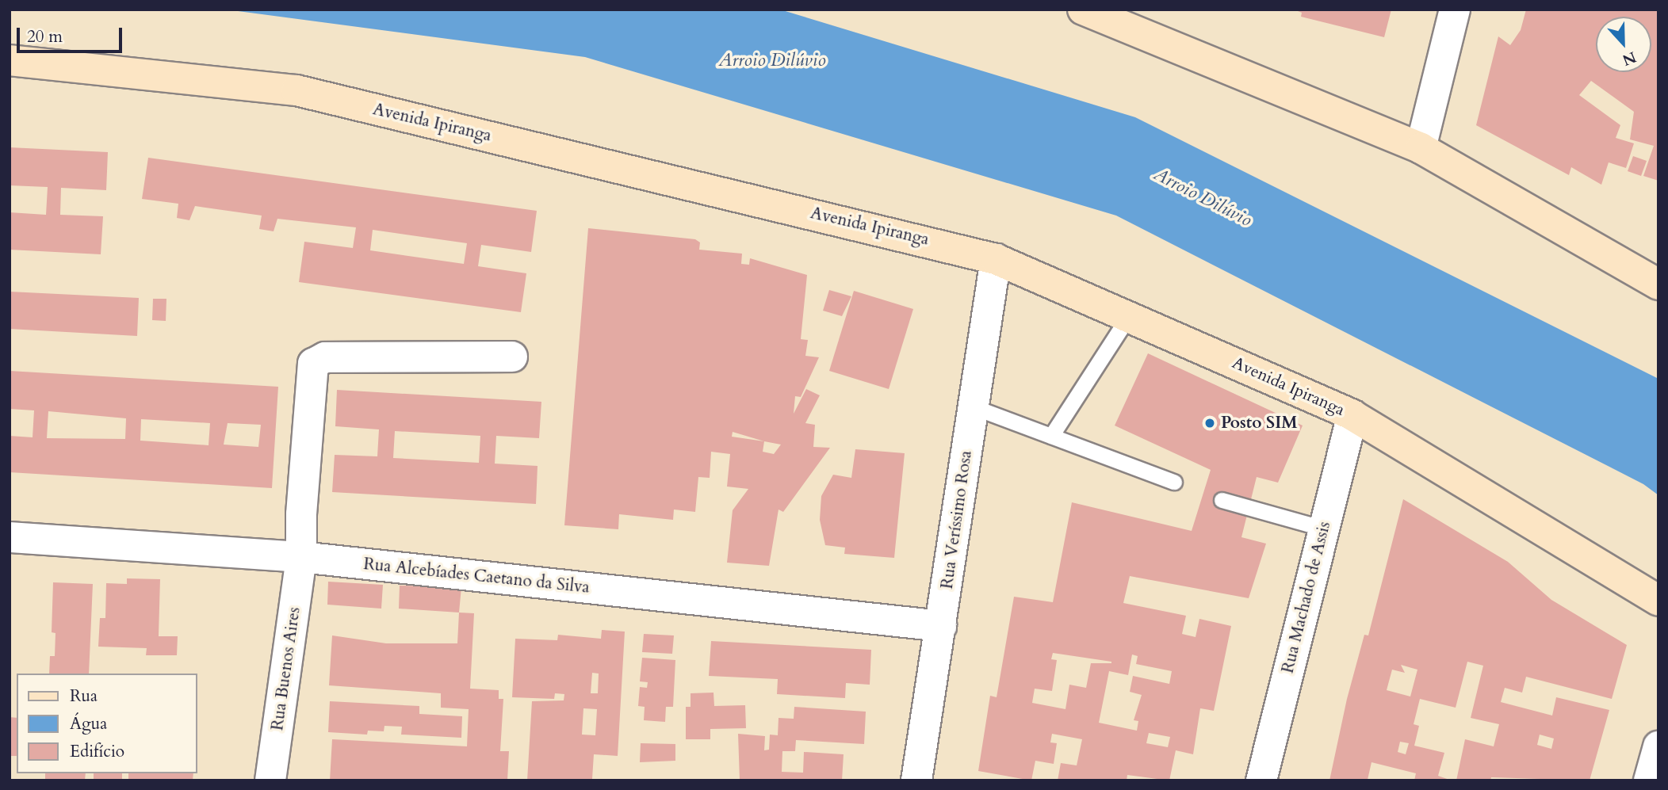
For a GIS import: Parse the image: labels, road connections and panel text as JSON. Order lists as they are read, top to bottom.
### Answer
{
  "streets": {
    "main road": ["Avenida Ipiranga"],
    "street": [
      "Rua Veríssimo Rosa",
      "Rua Alcebíades Caetano da Silva",
      "Rua Machado de Assis",
      "Rua Buenos Aires"
    ]
  },
  "crossings": [
    ["Avenida Ipiranga", "Rua Veríssimo Rosa"],
    ["Avenida Ipiranga", "Rua Machado de Assis"],
    ["Rua Veríssimo Rosa", "Rua Alcebíades Caetano da Silva"],
    ["Rua Alcebíades Caetano da Silva", "Rua Buenos Aires"]
  ],
  "water": ["Arroio Dilúvio"],
  "places": ["Posto SIM"],
  "legend": ["Rua", "Água", "Edifício"],
  "scale_bar": "20 m",
  "north": "bottom"
}
